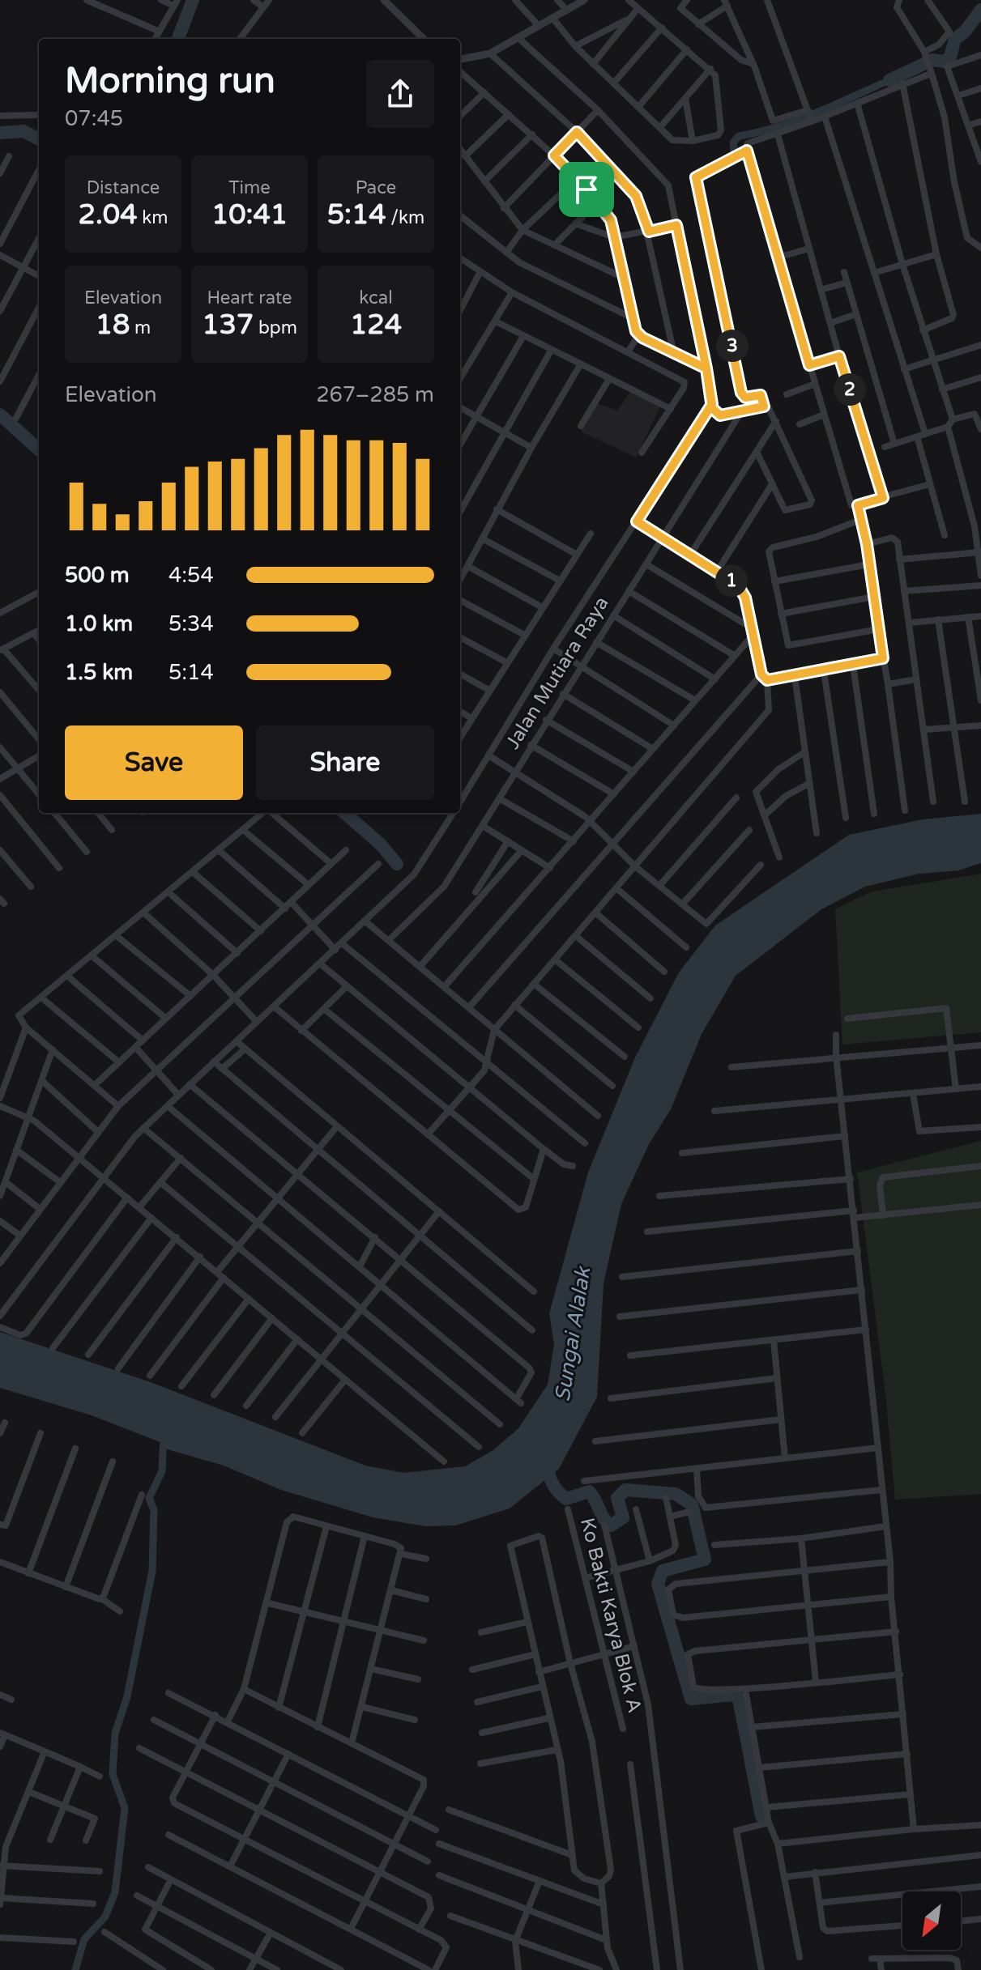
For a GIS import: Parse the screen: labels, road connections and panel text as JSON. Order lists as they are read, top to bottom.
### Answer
{
  "streets": {
    "street": ["Jalan Mutiara Raya", "Ko Bakti Karya Blok A"]
  },
  "water": ["Sungai Alalak"],
  "north": "bottom left",
  "page": {
    "heading": ["Morning run", "07:45"],
    "stats": [
      ["Distance", "2.04 km"],
      ["Time", "10:41"],
      ["Pace", "5:14 /km"],
      ["Elevation", "18 m"],
      ["Heart rate", "137 bpm"],
      ["kcal", "124"]
    ],
    "pins": ["3", "2", "1"],
    "chart": ["Elevation", "267–285 m"],
    "list": [
      {
        "name": "500 m",
        "note": "4:54"
      },
      {
        "name": "1.0 km",
        "note": "5:34"
      },
      {
        "name": "1.5 km",
        "note": "5:14"
      }
    ],
    "buttons": ["Save", "Share"]
  }
}
